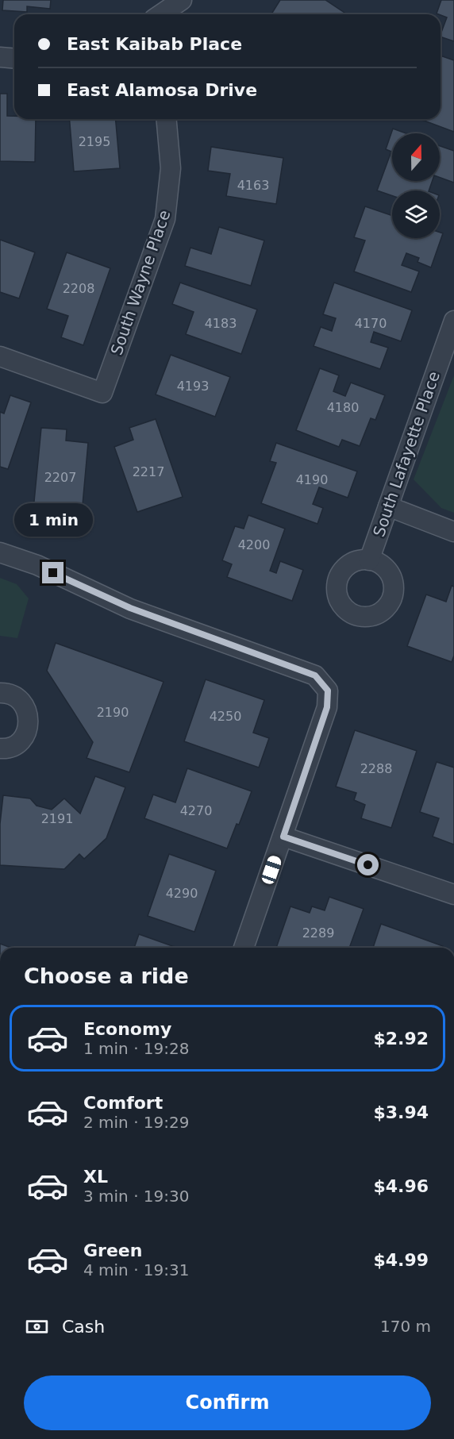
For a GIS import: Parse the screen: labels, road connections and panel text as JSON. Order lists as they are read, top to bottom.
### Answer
{
  "streets": {
    "street": ["South Wayne Place", "South Lafayette Place"]
  },
  "house_numbers": [
    "2195",
    "4163",
    "2208",
    "4183",
    "4170",
    "4193",
    "4180",
    "2217",
    "2207",
    "4190",
    "4200",
    "2190",
    "4250",
    "2288",
    "4270",
    "2191",
    "4290",
    "2289"
  ],
  "north": "top",
  "page": {
    "banner": ["East Kaibab Place", "East Alamosa Drive"],
    "bubble": "1 min",
    "heading": "Choose a ride",
    "list": [
      {
        "name": "Economy",
        "note": "1 min · 19:28",
        "value": "$2.92"
      },
      {
        "name": "Comfort",
        "note": "2 min · 19:29",
        "value": "$3.94"
      },
      {
        "name": "XL",
        "note": "3 min · 19:30",
        "value": "$4.96"
      },
      {
        "name": "Green",
        "note": "4 min · 19:31",
        "value": "$4.99"
      }
    ],
    "pay": ["Cash", "170 m"],
    "buttons": "Confirm"
  }
}
